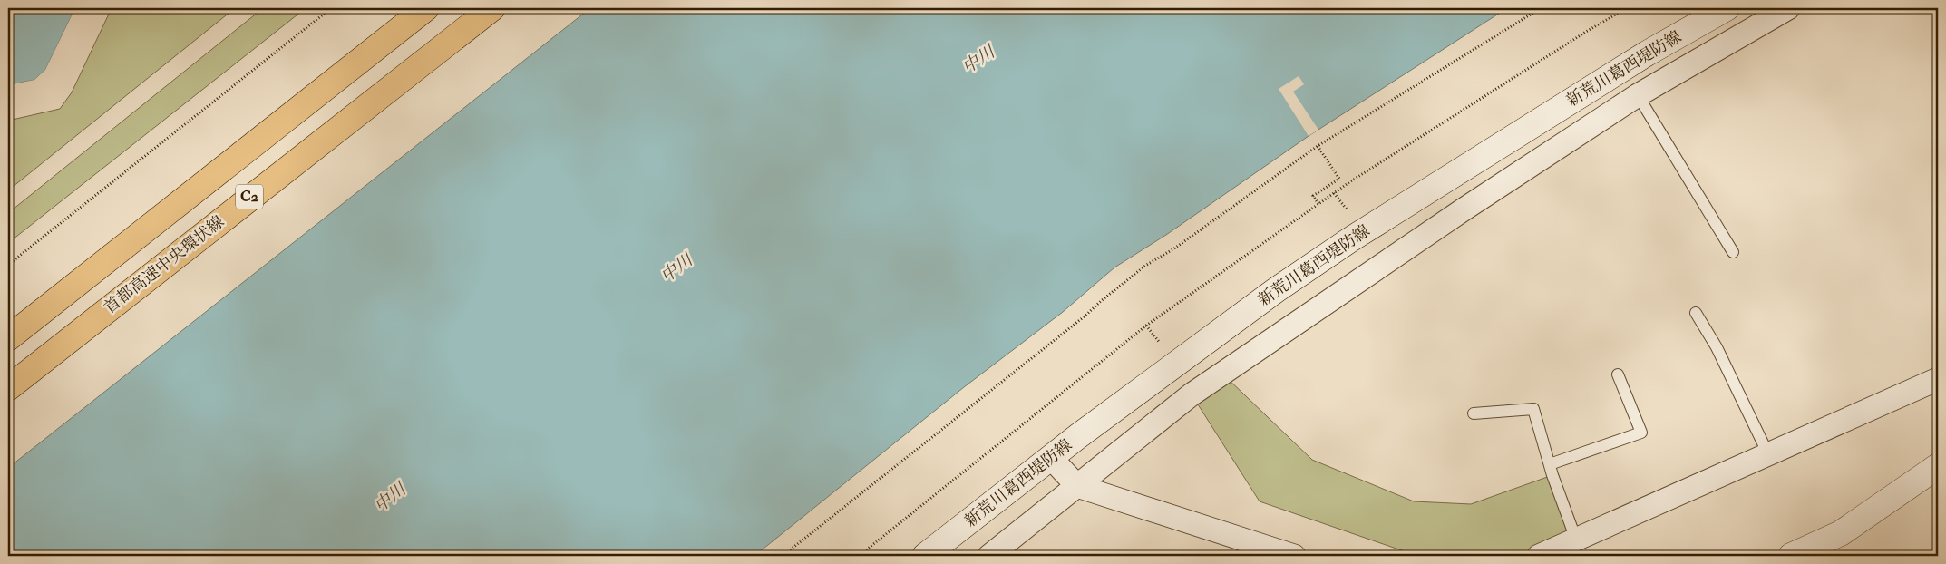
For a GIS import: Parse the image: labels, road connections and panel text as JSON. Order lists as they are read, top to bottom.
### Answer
{
  "streets": {
    "highway": ["C2", "首都高速中央環状線"],
    "main road": ["新荒川葛西堤防線"]
  },
  "water": ["中川"]
}
